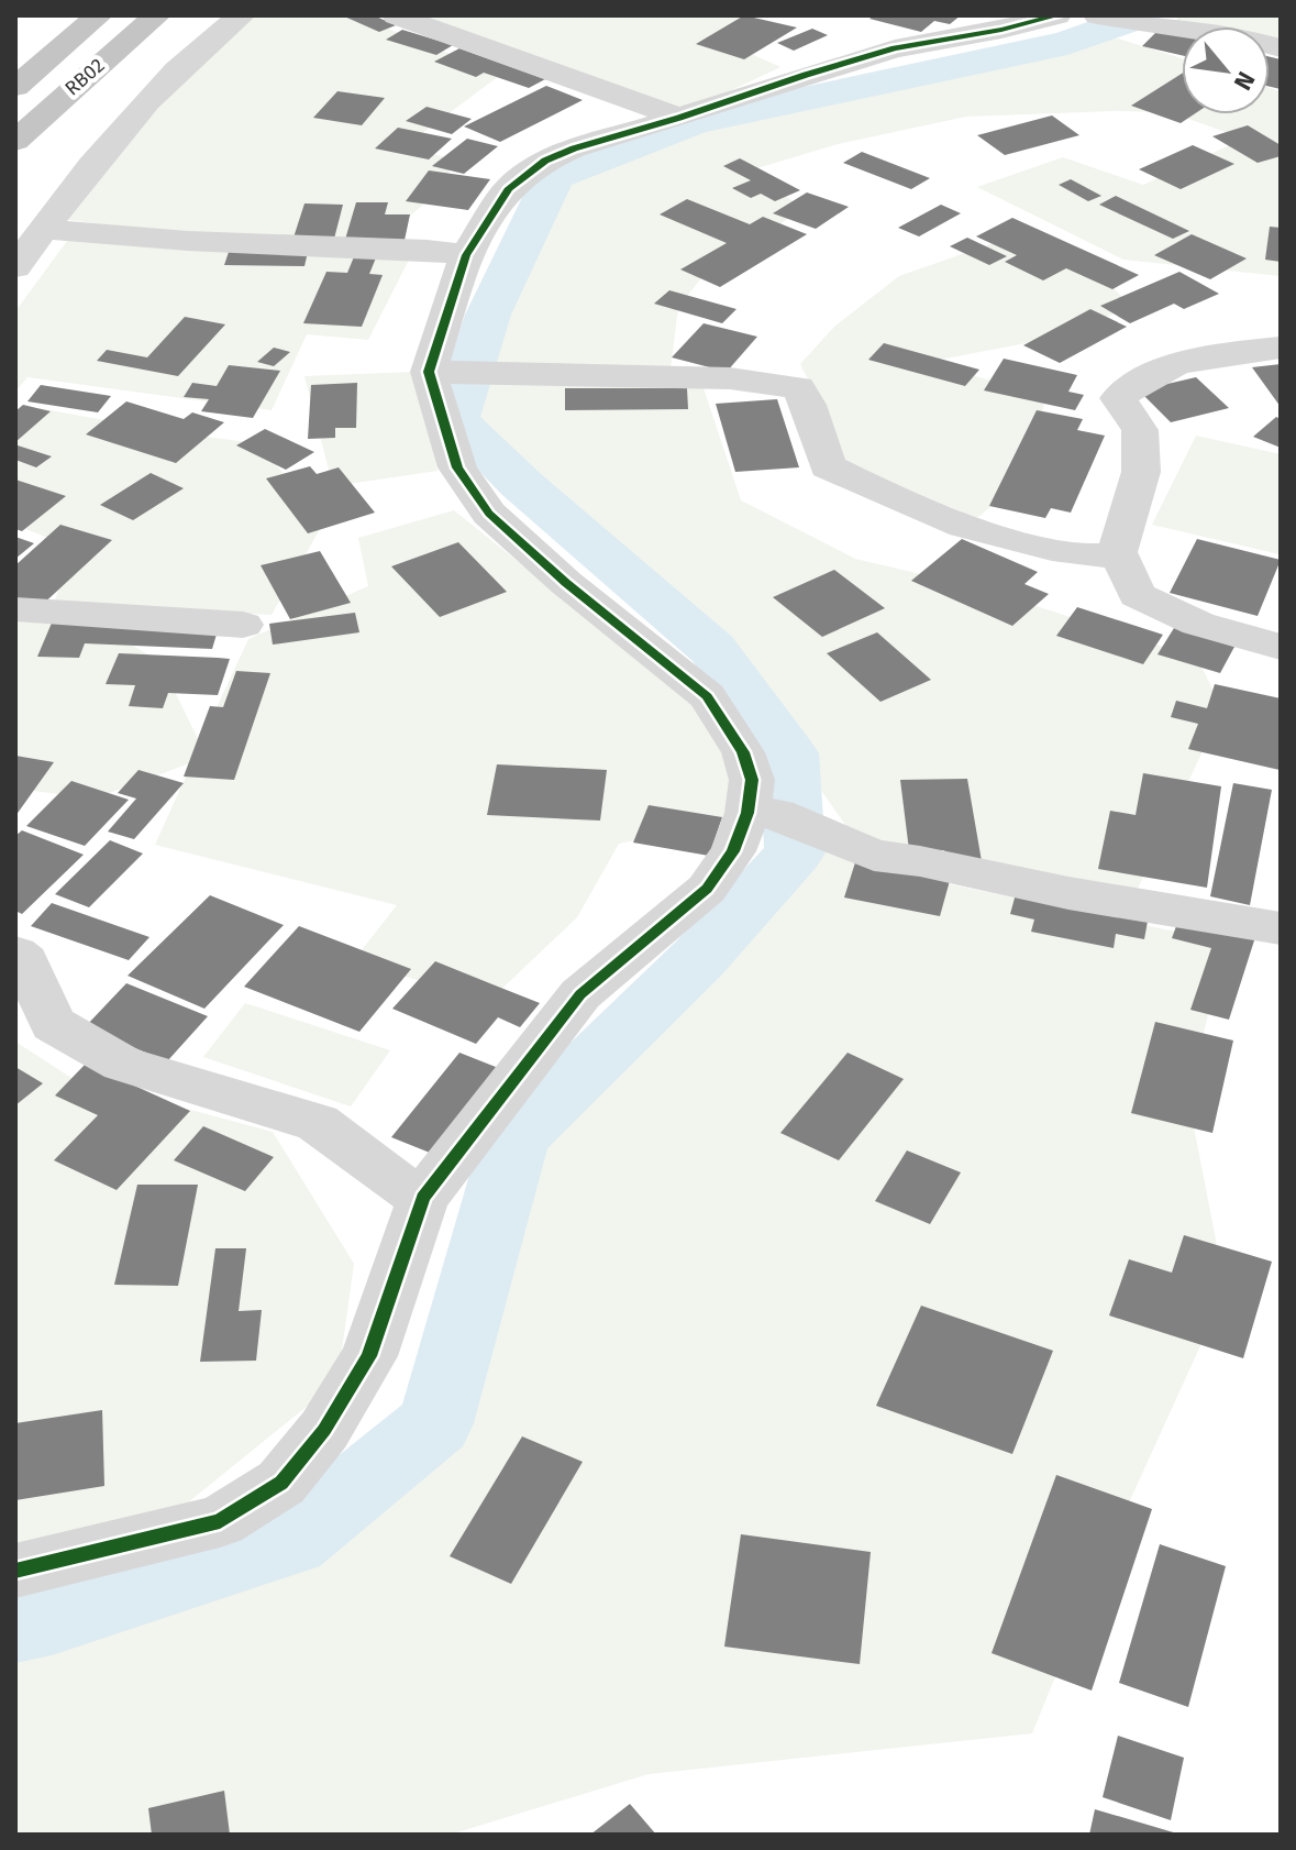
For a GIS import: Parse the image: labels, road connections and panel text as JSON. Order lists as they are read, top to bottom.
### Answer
{
  "streets": {
    "highway": ["RB02"]
  },
  "north": "bottom right"
}
